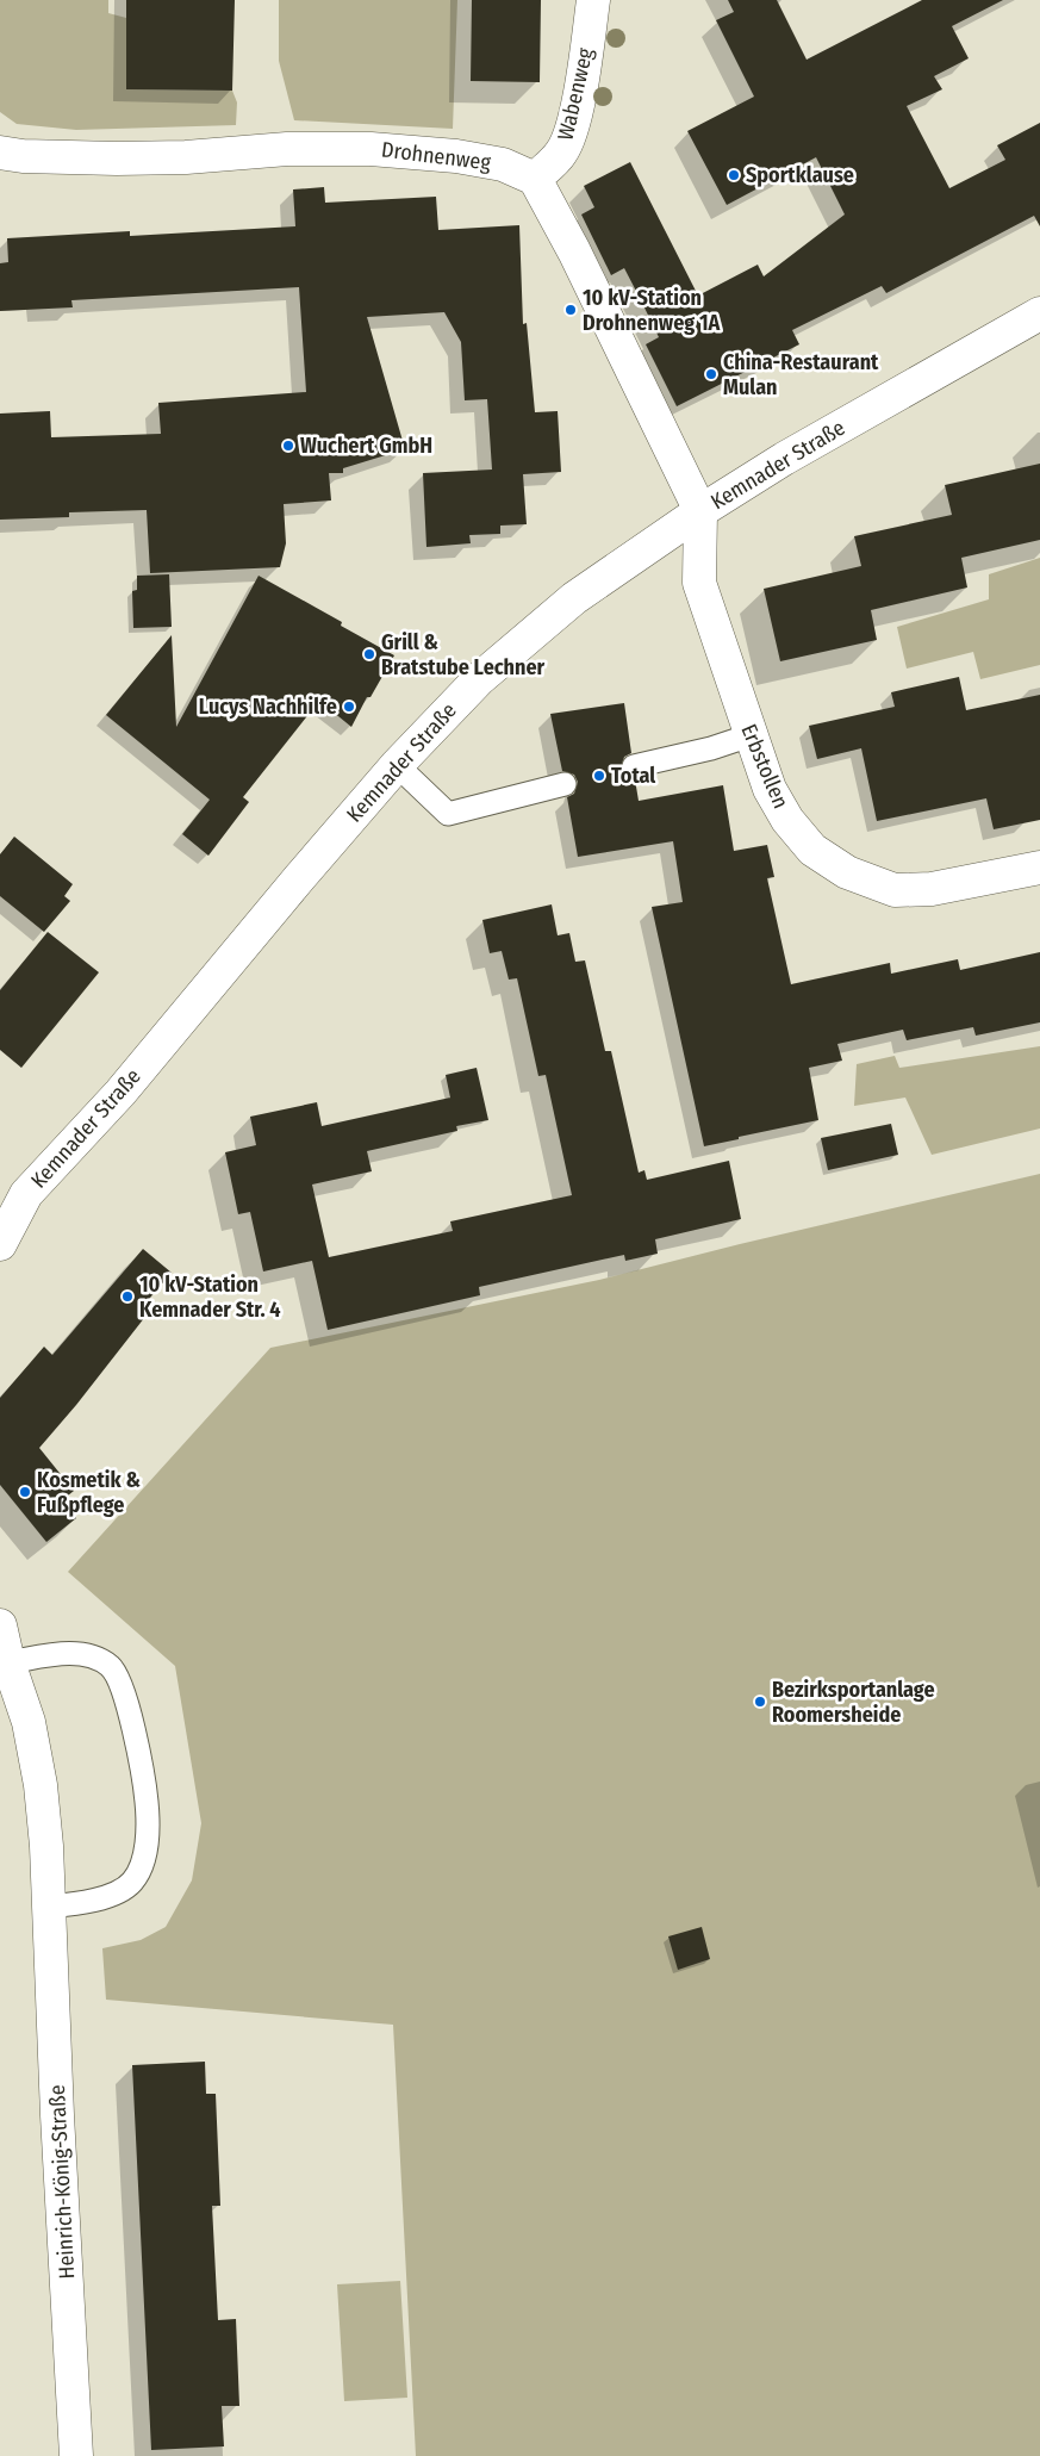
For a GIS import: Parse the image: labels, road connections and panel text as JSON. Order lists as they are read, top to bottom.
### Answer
{
  "streets": {
    "street": [
      "Wabenweg",
      "Drohnenweg",
      "Kemnader Straße",
      "Erbstollen",
      "Heinrich-König-Straße"
    ]
  },
  "crossings": [
    ["Wabenweg", "Drohnenweg"],
    ["Kemnader Straße", "Erbstollen"]
  ],
  "places": [
    "Sportklause",
    "10 kV-Station Drohnenweg 1A",
    "China-Restaurant Mulan",
    "Wuchert GmbH",
    "Grill & Bratstube Lechner",
    "Lucys Nachhilfe",
    "Total",
    "10 kV-Station Kemnader Str. 4",
    "Kosmetik & Fußpflege",
    "Bezirksportanlage Roomersheide"
  ]
}
